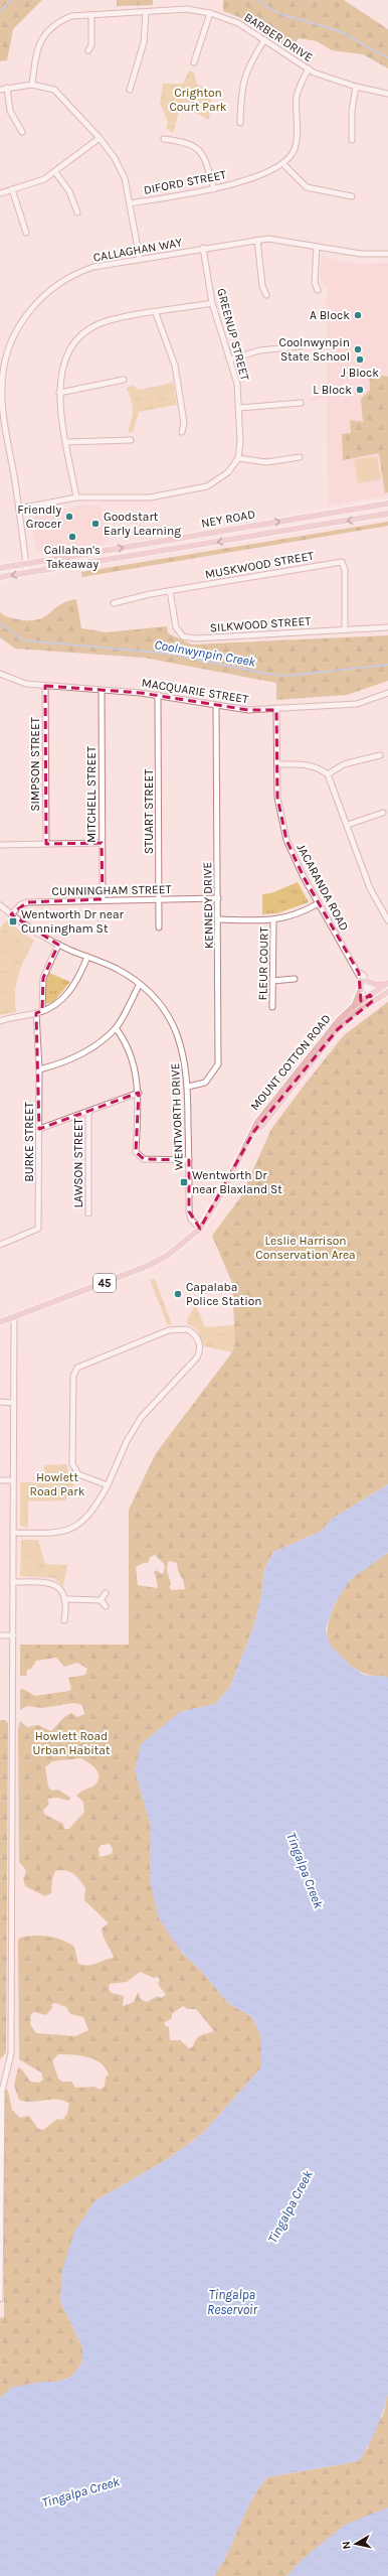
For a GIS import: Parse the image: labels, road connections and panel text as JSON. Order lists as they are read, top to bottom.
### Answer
{
  "streets": {
    "main road": ["NEY ROAD", "MOUNT COTTON ROAD", "45"],
    "street": [
      "BARBER DRIVE",
      "DIFORD STREET",
      "CALLAGHAN WAY",
      "GREENUP STREET",
      "MUSKWOOD STREET",
      "SILKWOOD STREET",
      "MACQUARIE STREET",
      "SIMPSON STREET",
      "MITCHELL STREET",
      "STUART STREET",
      "JACARANDA ROAD",
      "CUNNINGHAM STREET",
      "KENNEDY DRIVE",
      "FLEUR COURT",
      "WENTWORTH DRIVE",
      "BURKE STREET",
      "LAWSON STREET"
    ]
  },
  "crossings": [
    ["CALLAGHAN WAY", "GREENUP STREET"],
    ["CALLAGHAN WAY", "NEY ROAD"],
    ["MUSKWOOD STREET", "SILKWOOD STREET"],
    ["MACQUARIE STREET", "SIMPSON STREET"],
    ["MACQUARIE STREET", "MITCHELL STREET"],
    ["MACQUARIE STREET", "STUART STREET"],
    ["MACQUARIE STREET", "JACARANDA ROAD"],
    ["MACQUARIE STREET", "KENNEDY DRIVE"],
    ["MITCHELL STREET", "CUNNINGHAM STREET"],
    ["STUART STREET", "CUNNINGHAM STREET"],
    ["JACARANDA ROAD", "MOUNT COTTON ROAD"],
    ["CUNNINGHAM STREET", "KENNEDY DRIVE"],
    ["CUNNINGHAM STREET", "WENTWORTH DRIVE"],
    ["KENNEDY DRIVE", "WENTWORTH DRIVE"],
    ["MOUNT COTTON ROAD", "WENTWORTH DRIVE"]
  ],
  "water": ["Coolnwynpin Creek", "Tingalpa Creek", "Tingalpa Reservoir"],
  "parks": [
    "Crighton Court Park",
    "Leslie Harrison Conservation Area",
    "Howlett Road Park",
    "Howlett Road Urban Habitat"
  ],
  "places": {
    "other": [
      "A Block",
      "Coolnwynpin State School",
      "J Block",
      "L Block",
      "Friendly Grocer",
      "Goodstart Early Learning",
      "Callahan's Takeaway",
      "Capalaba Police Station"
    ],
    "transit": ["Wentworth Dr near Cunningham St", "Wentworth Dr near Blaxland St"]
  },
  "north": "left"
}
